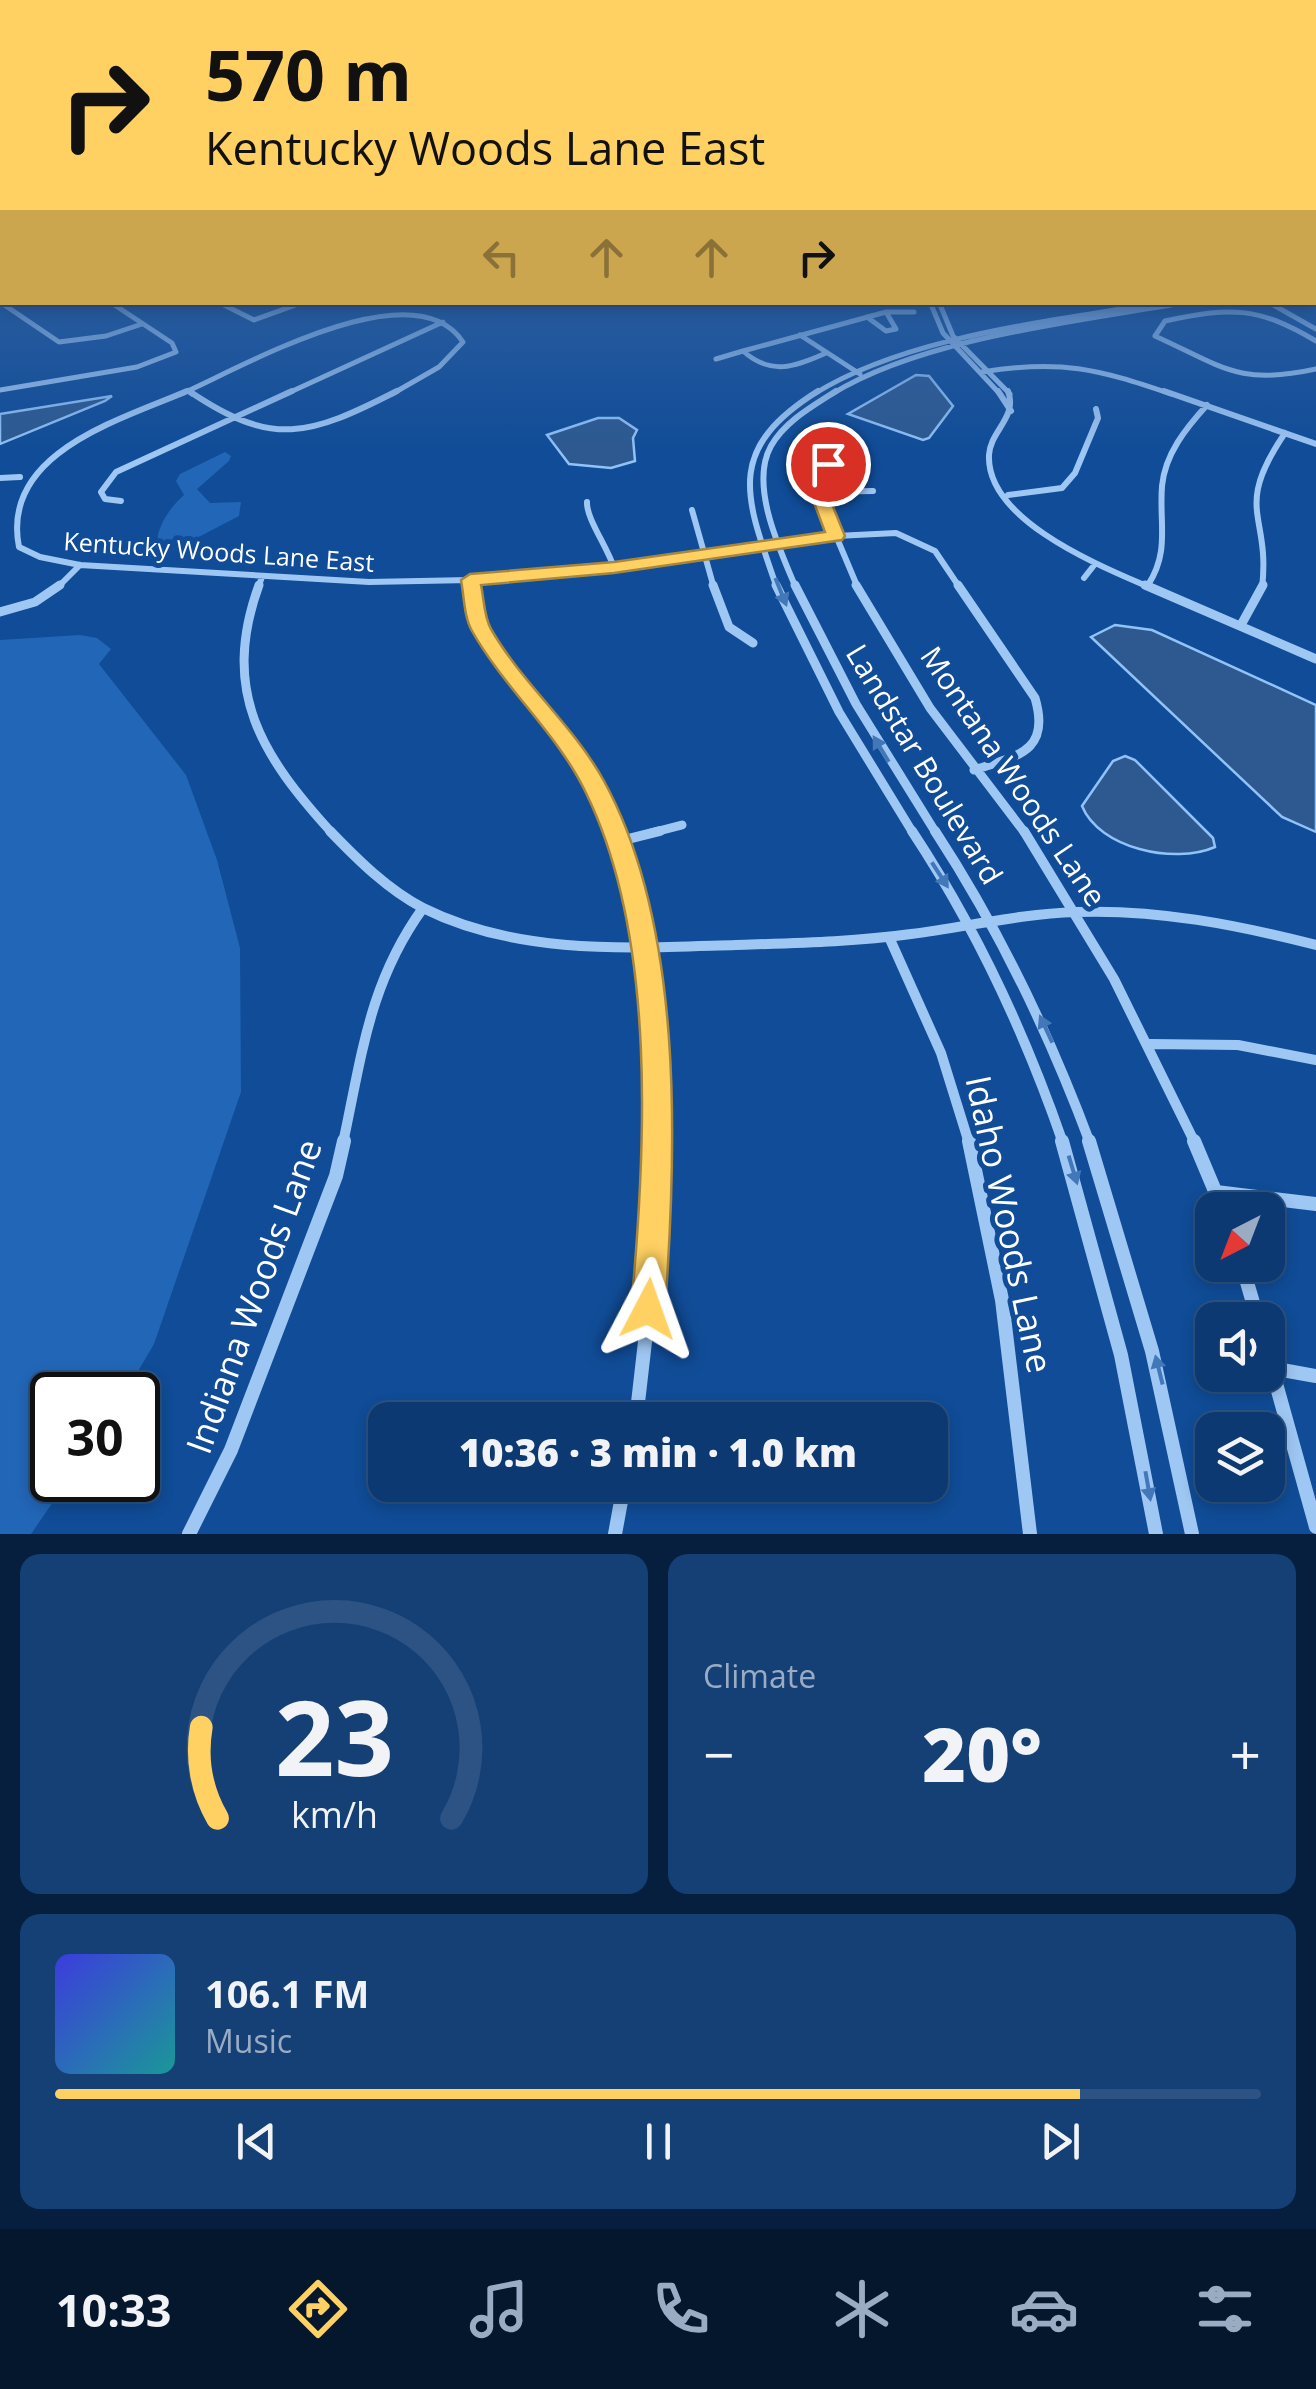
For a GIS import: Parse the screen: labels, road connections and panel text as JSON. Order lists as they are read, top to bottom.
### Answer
{
  "streets": {
    "street": [
      "Kentucky Woods Lane East",
      "Landstar Boulevard",
      "Montana Woods Lane",
      "Idaho Woods Lane",
      "Indiana Woods Lane"
    ]
  },
  "crossings": [
    ["Kentucky Woods Lane East", "Landstar Boulevard"],
    ["Kentucky Woods Lane East", "Montana Woods Lane"]
  ],
  "north": "bottom left",
  "page": {
    "turn": ["570 m", "Kentucky Woods Lane East"],
    "limit": "30",
    "trip": "10:36 · 3 min · 1.0 km",
    "tile": "Climate",
    "heat": ["−", "20°", "+"],
    "song": ["106.1 FM", "Music"],
    "tabs": "10:33",
    "gauge": ["23", "km/h"]
  }
}
